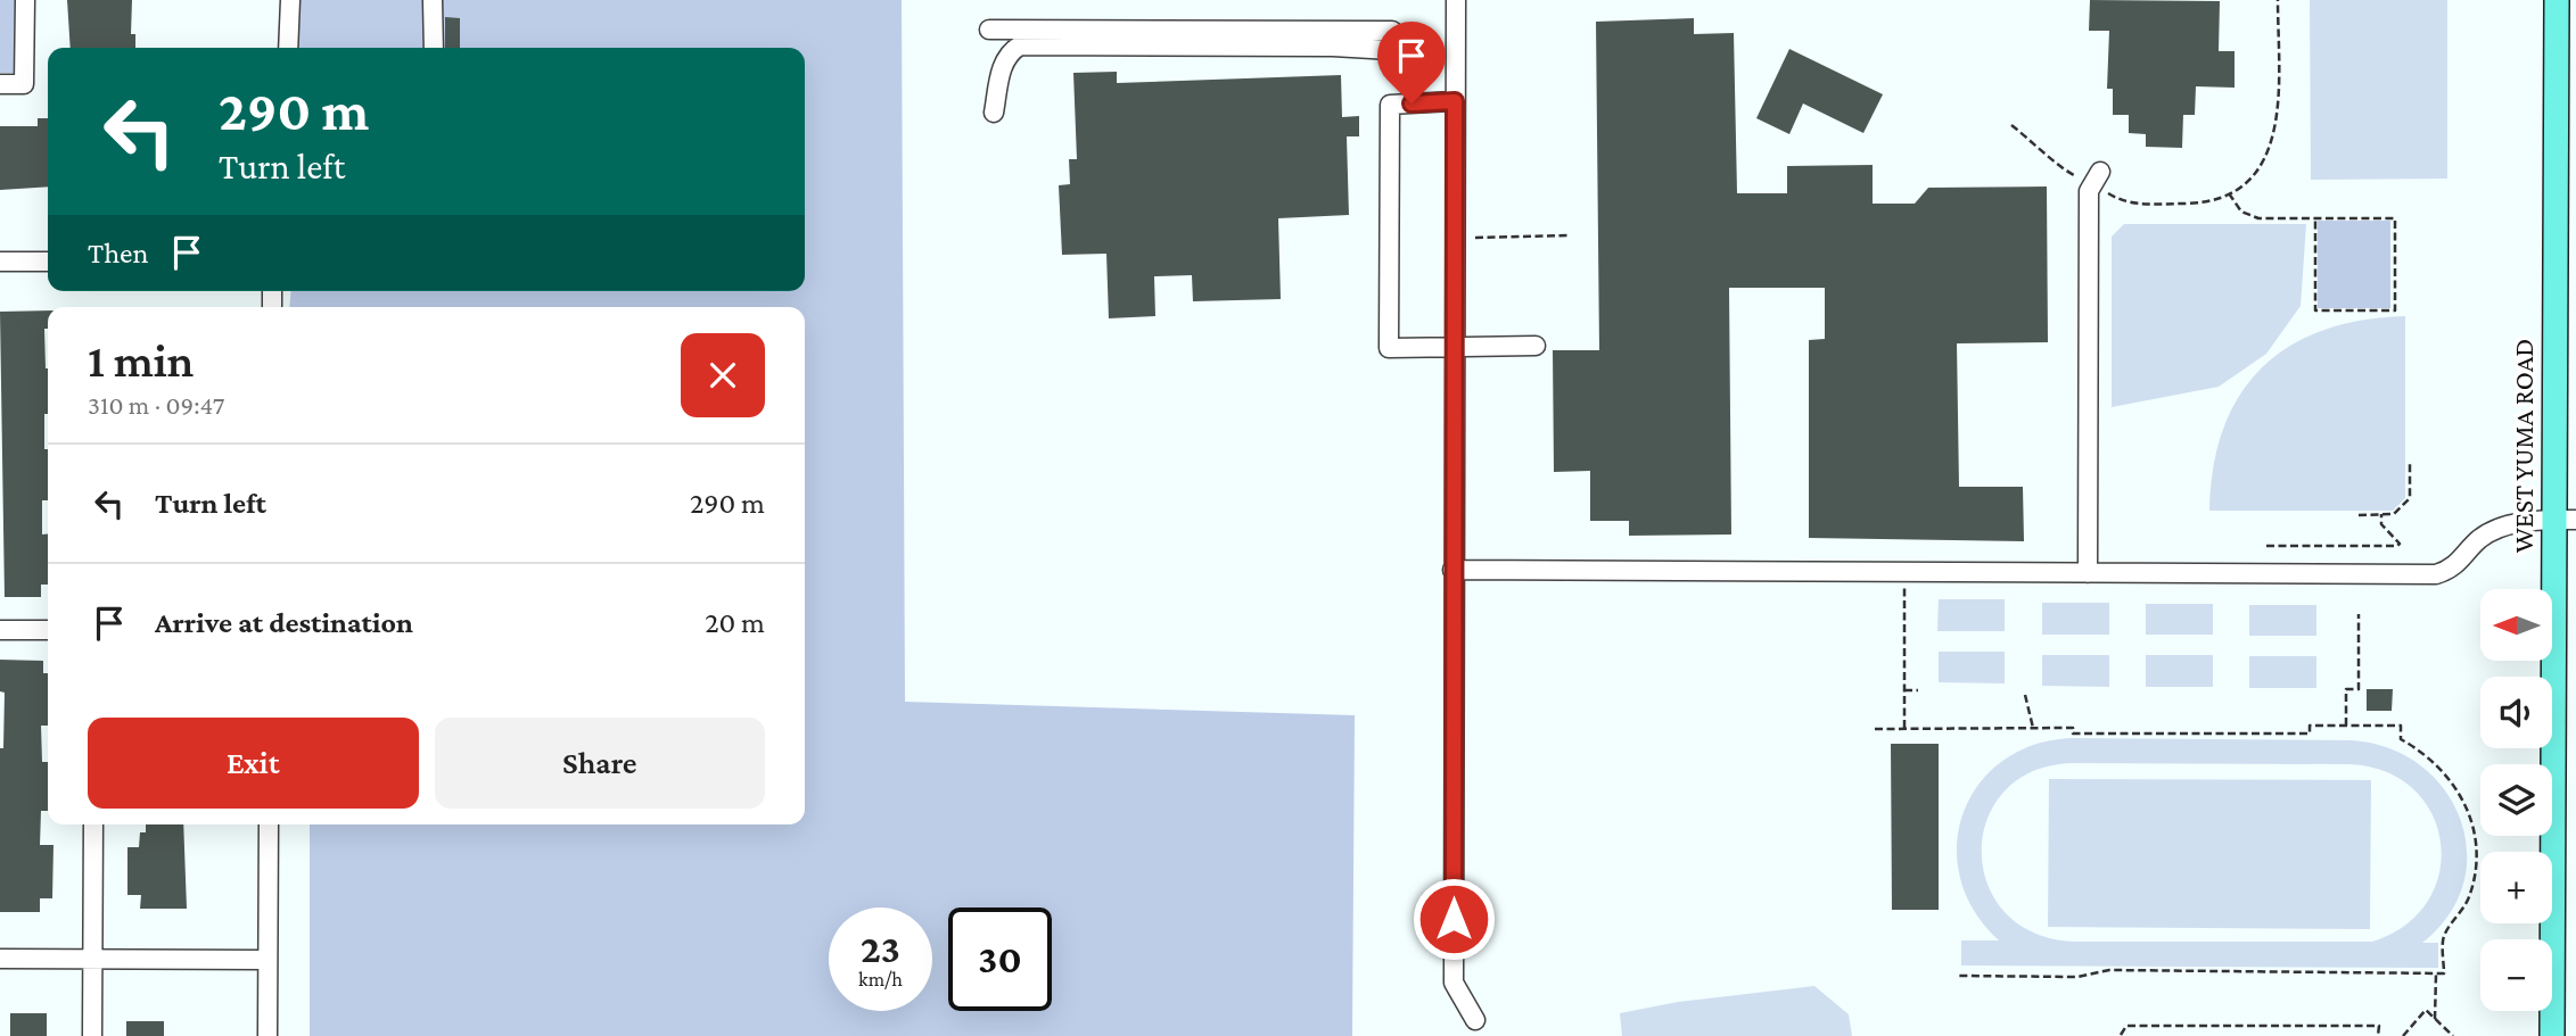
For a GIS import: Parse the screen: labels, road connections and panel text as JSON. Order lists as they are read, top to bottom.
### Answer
{
  "streets": {
    "main road": ["WEST YUMA ROAD"]
  },
  "north": "left",
  "page": {
    "turn": ["290 m", "Turn left"],
    "then": "Then",
    "heading": ["1 min", "310 m · 09:47"],
    "list": [
      {
        "name": "Turn left",
        "value": "290 m"
      },
      {
        "name": "Arrive at destination",
        "value": "20 m"
      }
    ],
    "map_buttons": ["+", "−"],
    "buttons": ["Exit", "Share"],
    "speed": "23 km/h",
    "limit": "30"
  }
}
